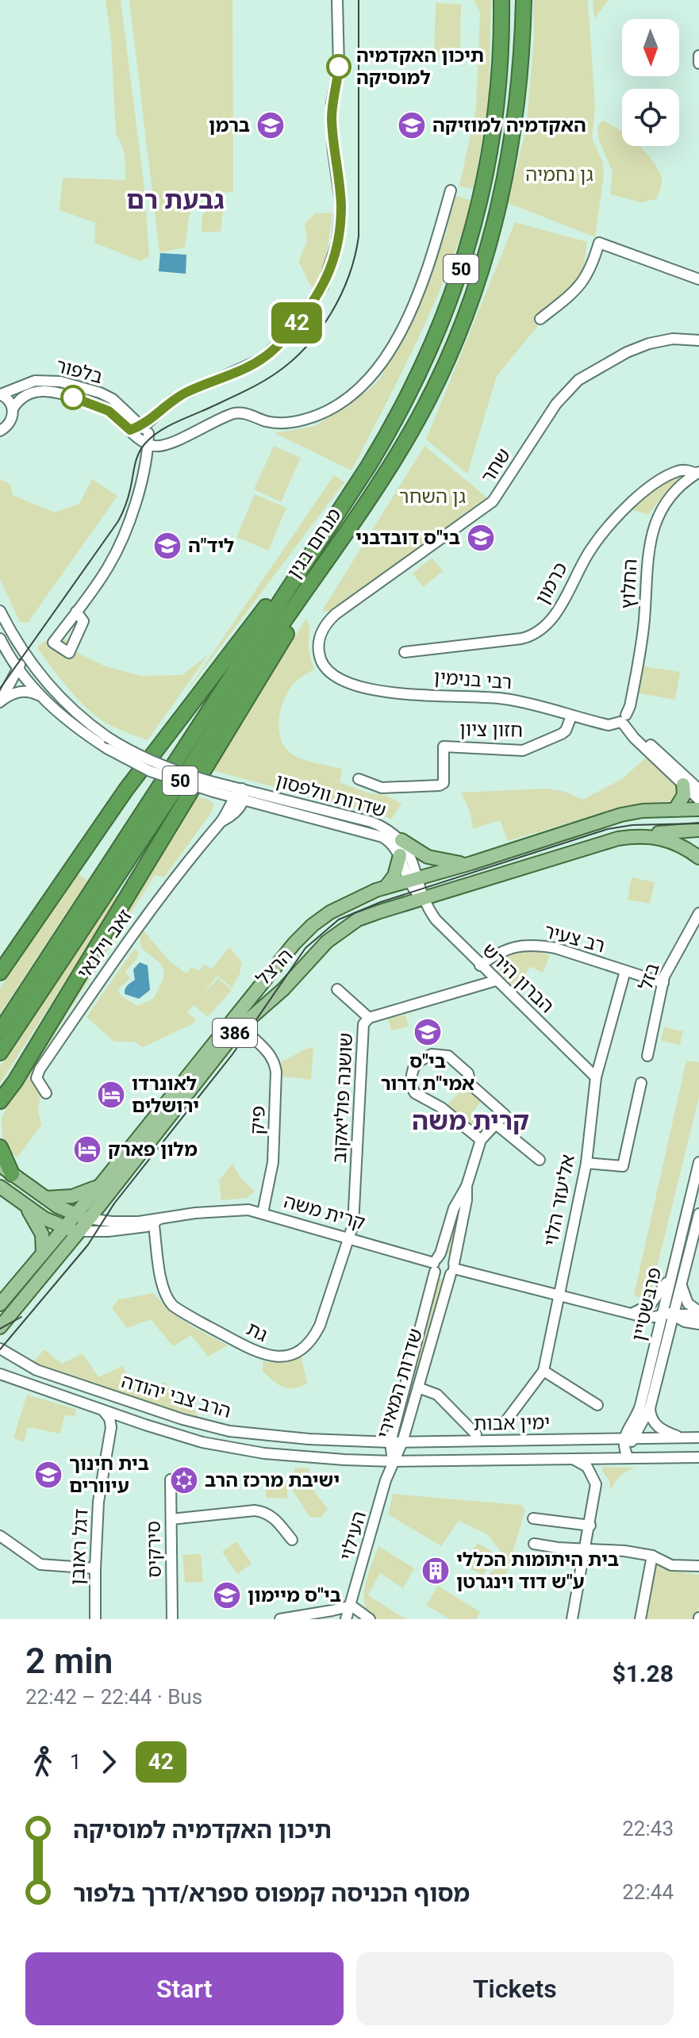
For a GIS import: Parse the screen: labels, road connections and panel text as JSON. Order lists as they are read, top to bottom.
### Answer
{
  "streets": {
    "highway": ["50", "מנחם בגין"],
    "main road": ["הרצל", "386"],
    "street": [
      "בלפור",
      "שחר",
      "כרמון",
      "החלוץ",
      "רבי בנימין",
      "חזון ציון",
      "שדרות וולפסון",
      "רב צעיר",
      "זאב וילנאי",
      "בזל",
      "הברון הירש",
      "שושנה פוליאקוב",
      "פיק",
      "אליעזר הלוי",
      "קרית משה",
      "פרבשטיין",
      "גת",
      "שדרות המאירי",
      "הרב צבי יהודה",
      "ימין אבות",
      "העילוי",
      "דגל ראובן",
      "סירקיס"
    ]
  },
  "crossings": [
    ["שחר", "רבי בנימין"],
    ["כרמון", "החלוץ"],
    ["החלוץ", "רבי בנימין"],
    ["רבי בנימין", "חזון ציון"],
    ["שדרות וולפסון", "זאב וילנאי"],
    ["שדרות וולפסון", "הרצל"],
    ["שדרות וולפסון", "הברון הירש"],
    ["רב צעיר", "בזל"],
    ["רב צעיר", "הברון הירש"],
    ["רב צעיר", "אליעזר הלוי"],
    ["הרצל", "הברון הירש"],
    ["הרצל", "קרית משה"],
    ["הברון הירש", "שושנה פוליאקוב"],
    ["הברון הירש", "אליעזר הלוי"],
    ["שושנה פוליאקוב", "קרית משה"],
    ["שושנה פוליאקוב", "גת"],
    ["פיק", "קרית משה"],
    ["קרית משה", "גת"],
    ["קרית משה", "שדרות המאירי"],
    ["פרבשטיין", "ימין אבות"],
    ["שדרות המאירי", "הרב צבי יהודה"],
    ["שדרות המאירי", "ימין אבות"],
    ["שדרות המאירי", "העילוי"],
    ["הרב צבי יהודה", "ימין אבות"],
    ["הרב צבי יהודה", "העילוי"],
    ["הרב צבי יהודה", "דגל ראובן"],
    ["ימין אבות", "העילוי"]
  ],
  "districts": ["גבעת רם", "קרית משה"],
  "parks": ["גן נחמיה", "גן השחר"],
  "places": {
    "other": ["תיכון האקדמיה למוסיקה"],
    "school or university": [
      "ברמן",
      "האקדמיה למוזיקה",
      "בי\"ס דובדבני",
      "ליד\"ה",
      "בי\"ס אמי\"ת דרור",
      "בית חינוך עיוורים",
      "בי\"ס מיימון"
    ],
    "hotel": ["לאונרדו ירושלים", "מלון פארק"],
    "synagogue": ["ישיבת מרכז הרב"],
    "building": ["בית היתומות הכללי ע\"ש דוד וינגרטן"]
  },
  "lines": ["bus line 42"],
  "north": "bottom",
  "page": {
    "on_map": "42",
    "heading": ["2 min", "22:42 – 22:44 · Bus", "$1.28"],
    "legs": ["1", "42"],
    "list": [
      {
        "name": "תיכון האקדמיה למוסיקה",
        "value": "22:43"
      },
      {
        "name": "מסוף הכניסה קמפוס ספרא/דרך בלפור",
        "value": "22:44"
      }
    ],
    "buttons": ["Start", "Tickets"]
  }
}
